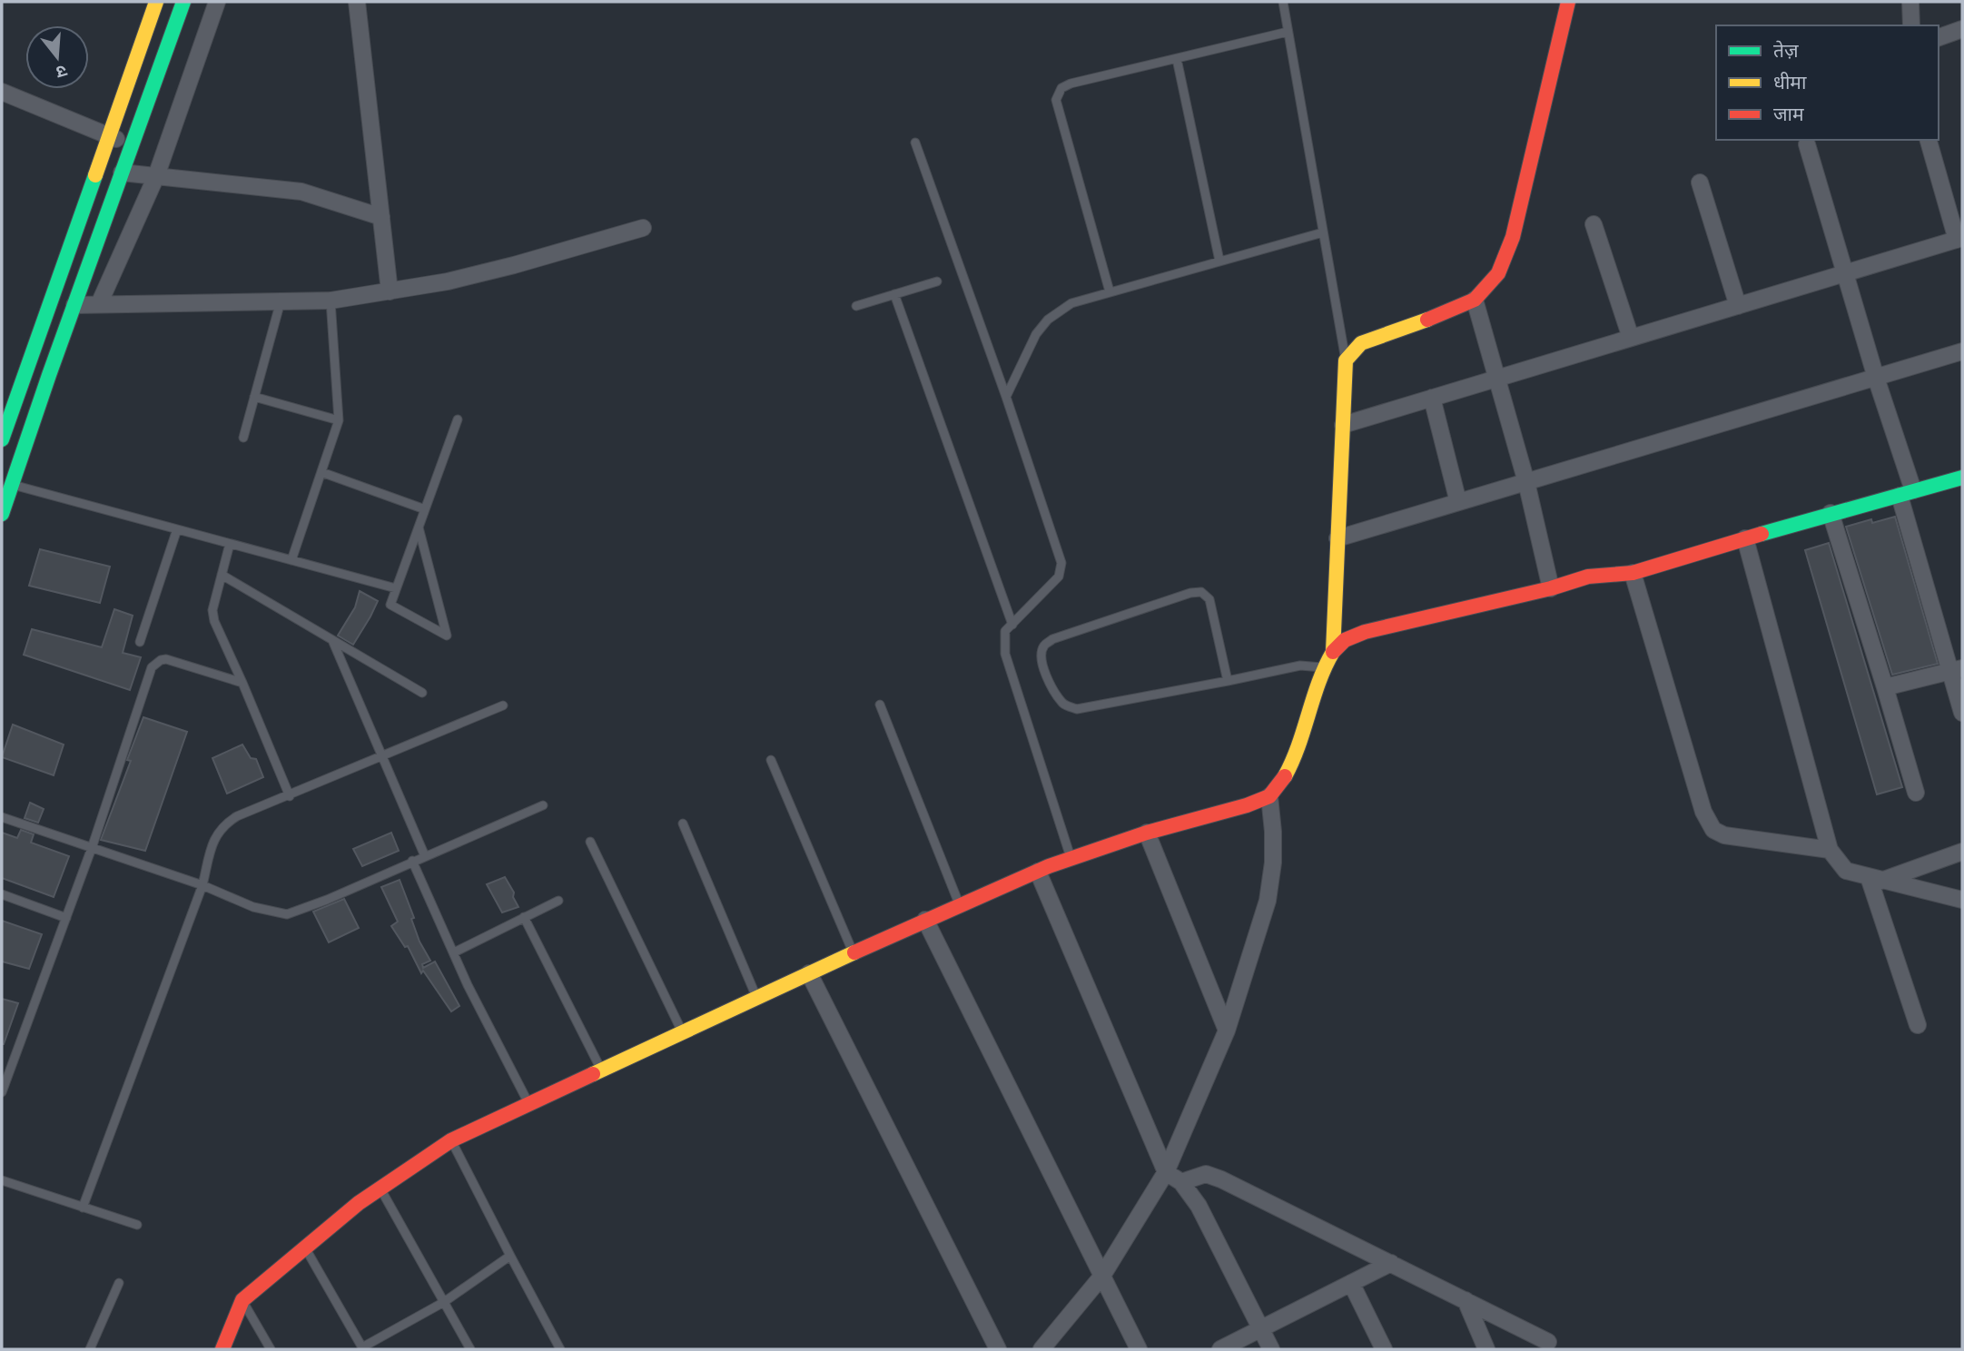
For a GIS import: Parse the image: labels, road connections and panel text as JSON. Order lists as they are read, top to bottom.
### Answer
{
  "legend": ["तेज़", "धीमा", "जाम"],
  "north": "bottom"
}
